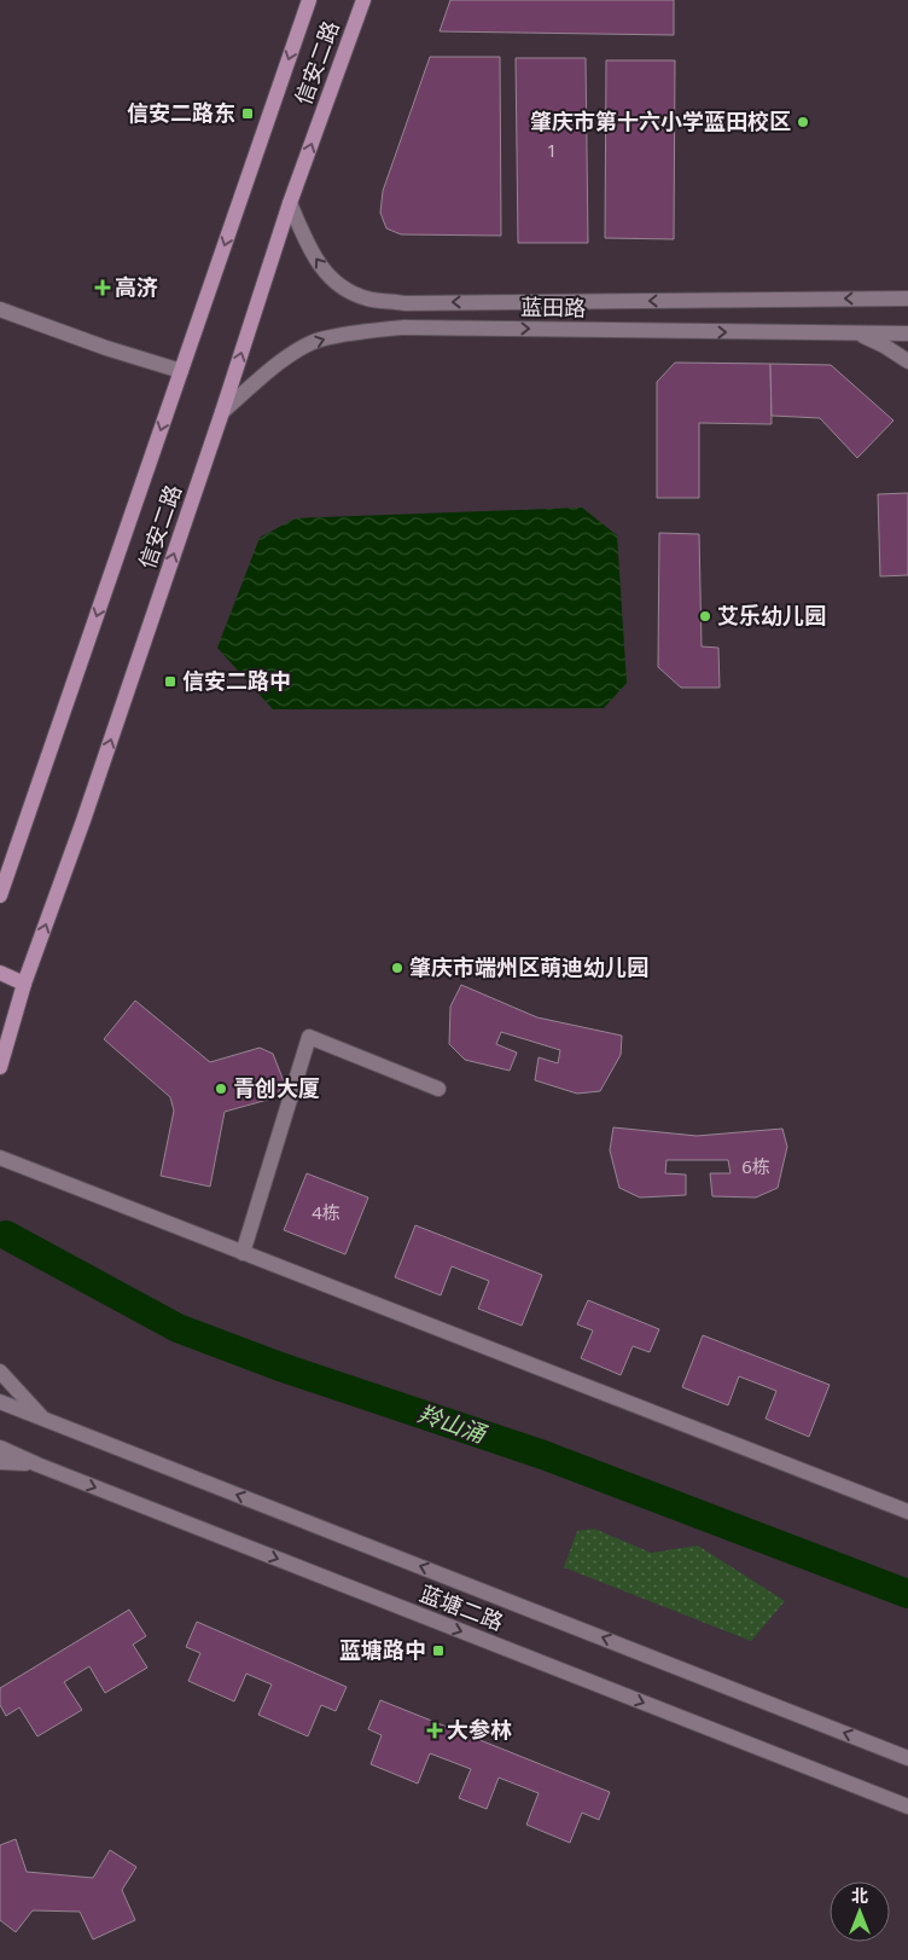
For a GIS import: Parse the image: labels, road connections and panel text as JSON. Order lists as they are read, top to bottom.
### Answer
{
  "streets": {
    "main road": ["信安二路", "蓝田路", "蓝塘二路"]
  },
  "crossings": [
    ["信安二路", "蓝田路"]
  ],
  "water": ["羚山涌"],
  "places": {
    "transit": ["信安二路东", "信安二路中", "蓝塘路中"],
    "other": [
      "肇庆市第十六小学蓝田校区",
      "艾乐幼儿园",
      "肇庆市端州区萌迪幼儿园",
      "青创大厦"
    ],
    "health": ["高济", "大参林"]
  },
  "house_numbers": ["1", "6栋", "4栋"],
  "north": "top"
}
